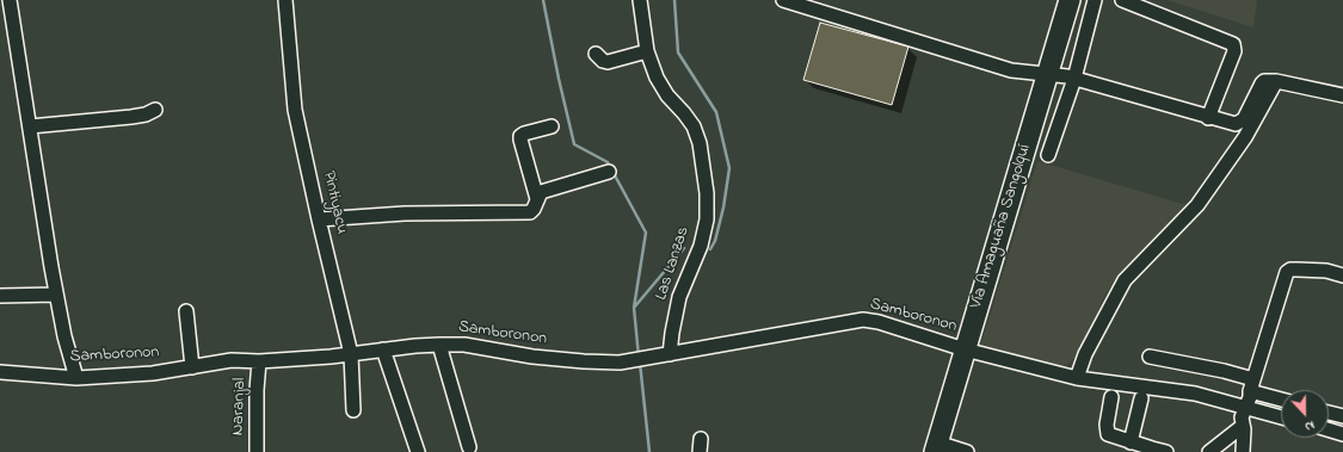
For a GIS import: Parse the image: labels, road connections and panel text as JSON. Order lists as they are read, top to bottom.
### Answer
{
  "streets": {
    "highway": ["Vía Amaguaña Sangolquí"],
    "street": [
      "Pintiyacu",
      "Las Lanzas",
      "Samboronon",
      "Naranjal"
    ]
  },
  "crossings": [
    ["Pintiyacu", "Samboronon"],
    ["Vía Amaguaña Sangolquí", "Samboronon"],
    ["Las Lanzas", "Samboronon"],
    ["Samboronon", "Naranjal"]
  ],
  "north": "bottom"
}
